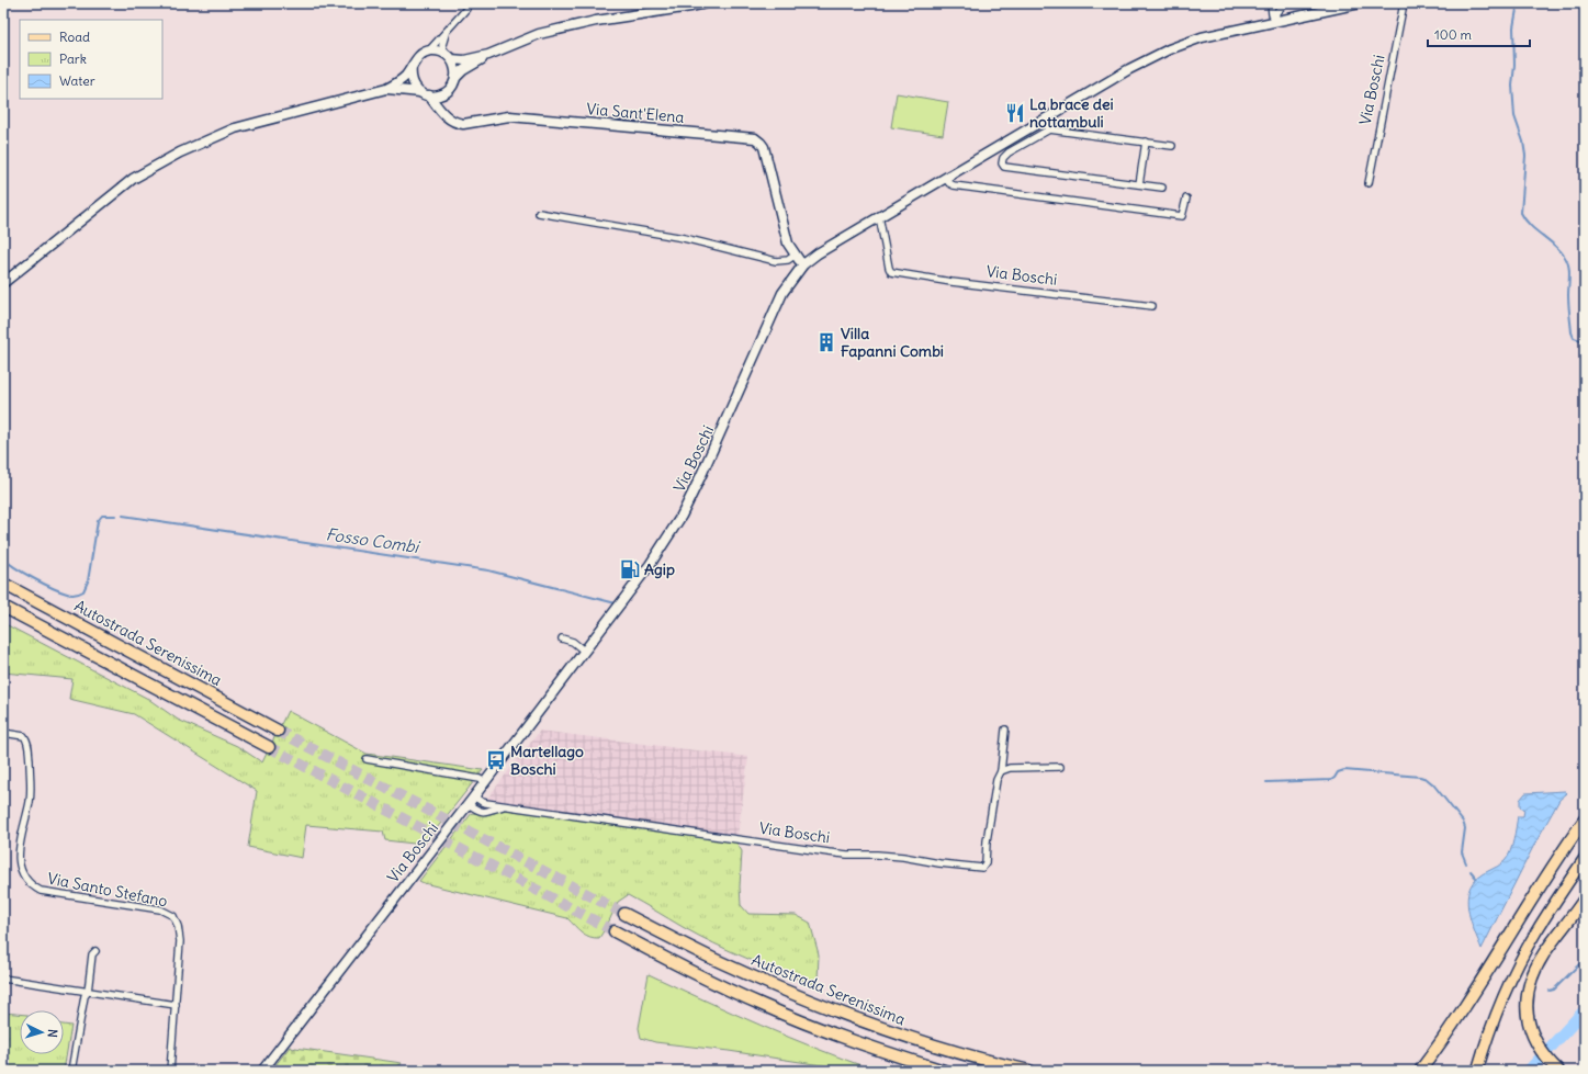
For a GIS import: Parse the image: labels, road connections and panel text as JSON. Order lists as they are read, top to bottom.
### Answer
{
  "streets": {
    "highway": ["Autostrada Serenissima"],
    "main road": ["Via Boschi", "Via Sant'Elena"],
    "street": ["Via Santo Stefano"]
  },
  "water": ["Fosso Combi"],
  "places": {
    "restaurant": ["La brace dei nottambuli"],
    "building": ["Villa Fapanni Combi"],
    "fuel station": ["Agip"],
    "bus stop": ["Martellago Boschi"]
  },
  "legend": ["Road", "Park", "Water"],
  "scale_bar": "100 m",
  "north": "right"
}
